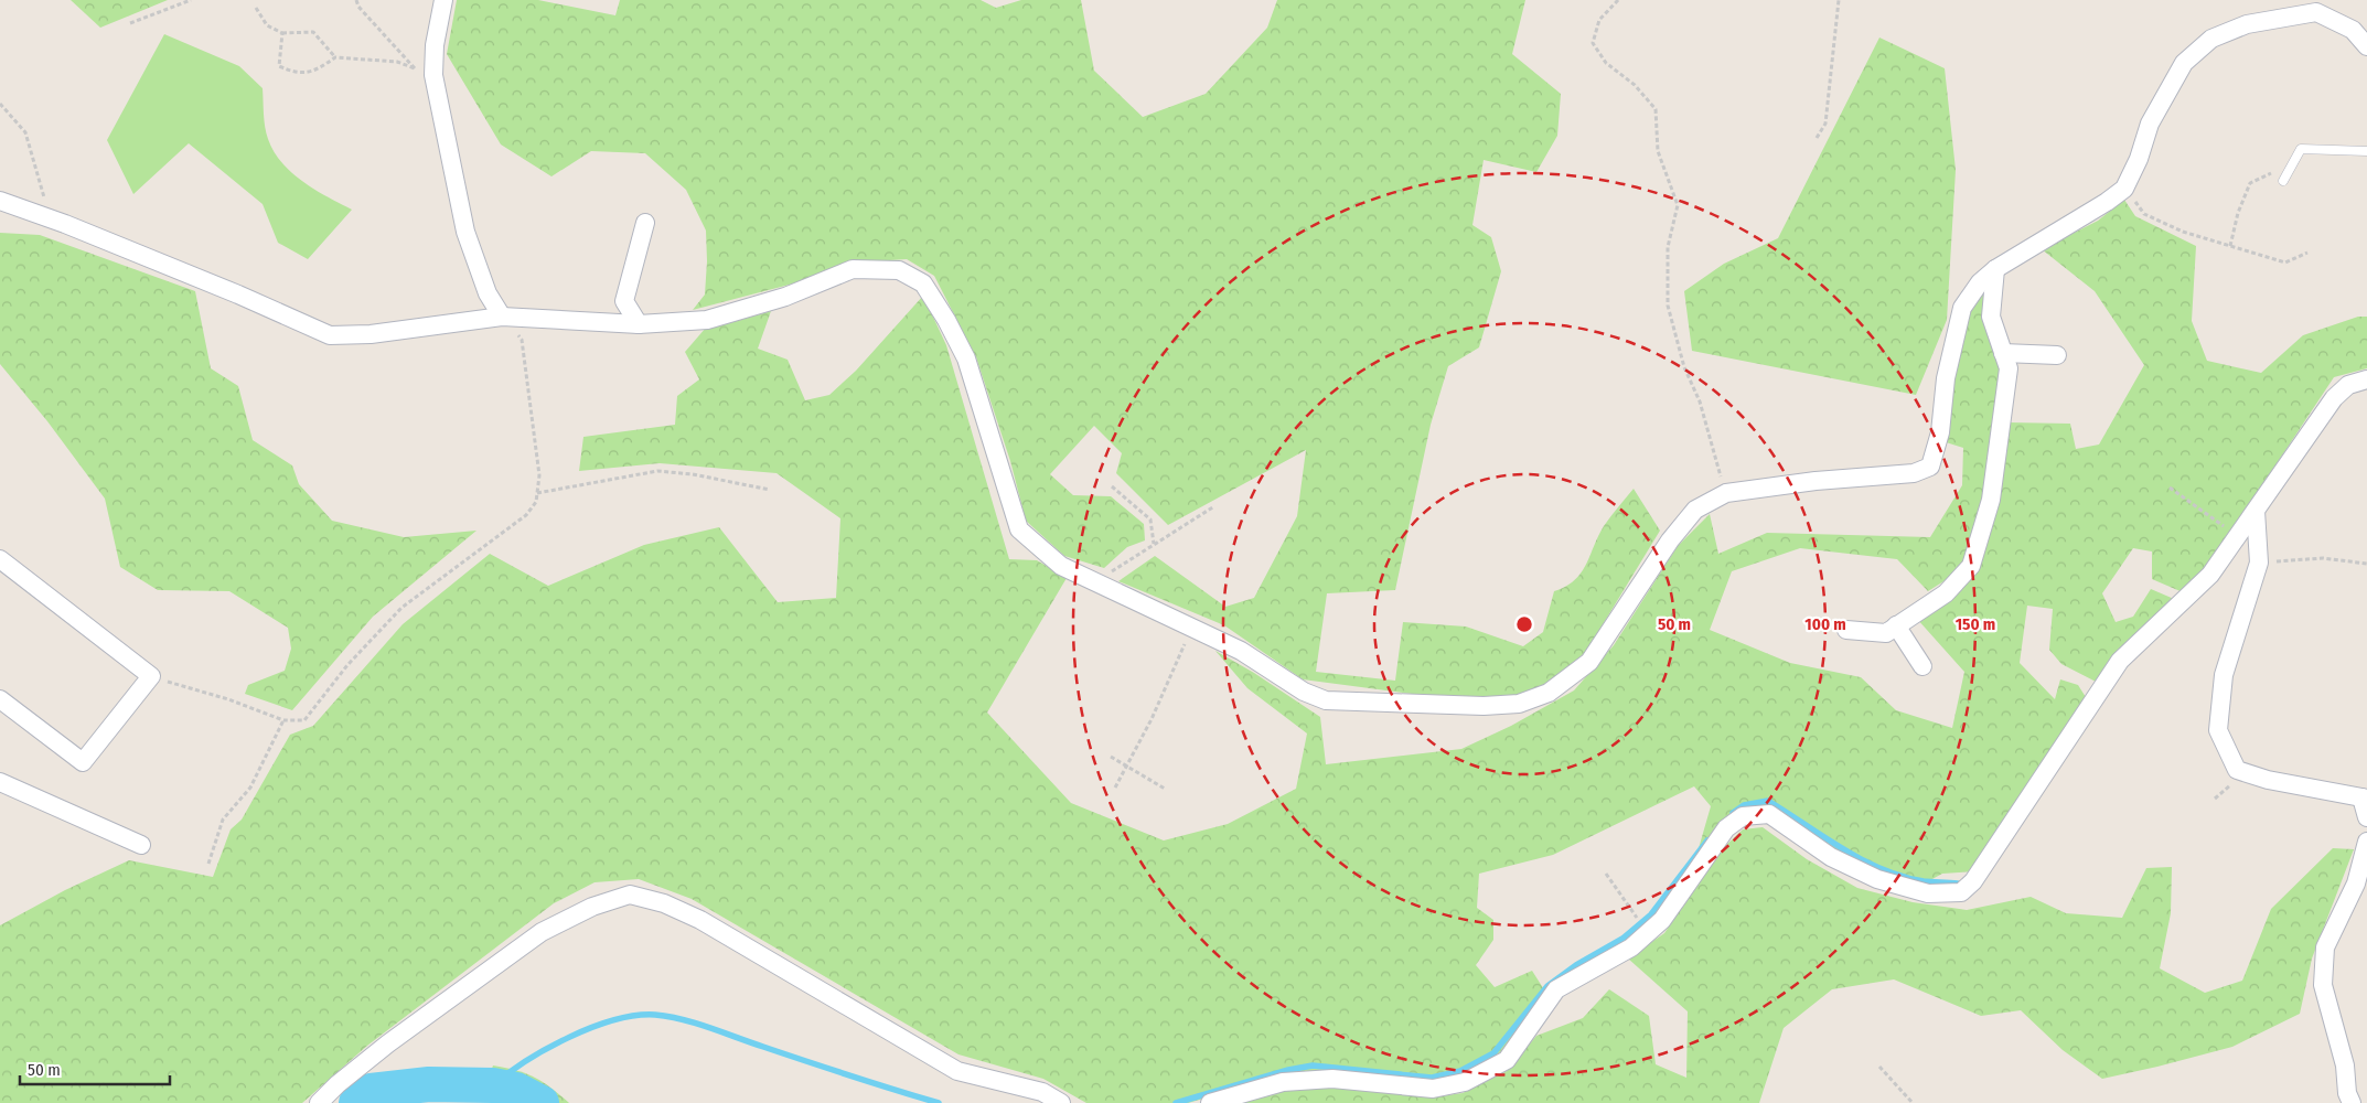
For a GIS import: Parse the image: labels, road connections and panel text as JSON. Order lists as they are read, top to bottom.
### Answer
{
  "scale_bar": "50 m",
  "rings": ["50 m", "100 m", "150 m"]
}
